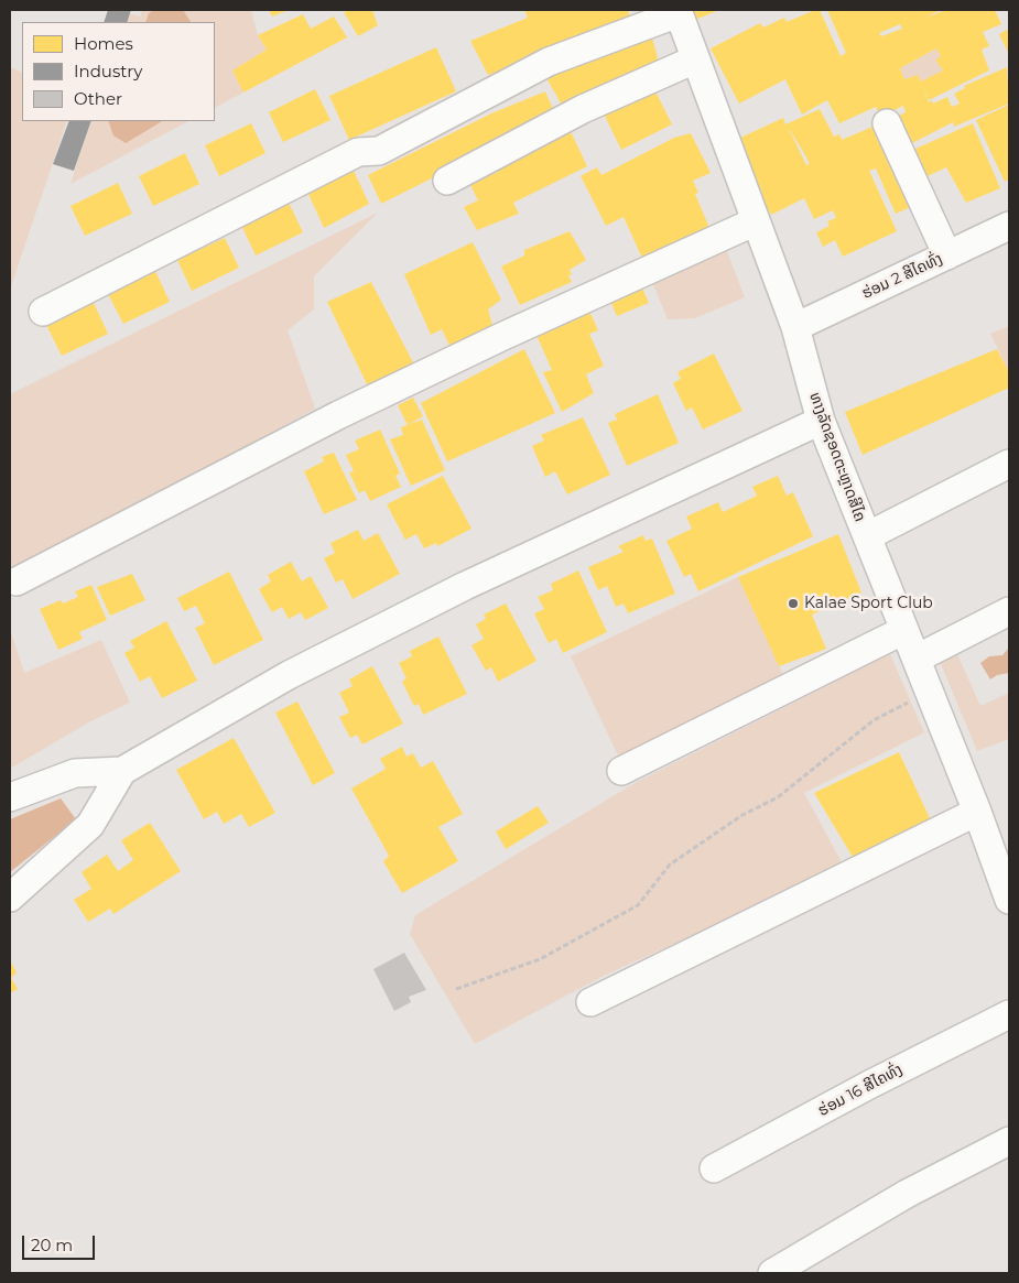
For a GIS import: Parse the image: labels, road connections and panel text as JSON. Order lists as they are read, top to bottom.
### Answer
{
  "streets": {
    "street": ["ຮ່ອມ 2 ສີໄຄທົ່ງ", "ທາງລັດຊອດຕະຫຼາດສີໄຄ", "ຮ່ອມ 16 ສີໄຄທົ່ງ"]
  },
  "crossings": [
    ["ຮ່ອມ 2 ສີໄຄທົ່ງ", "ທາງລັດຊອດຕະຫຼາດສີໄຄ"]
  ],
  "places": ["Kalae Sport Club"],
  "legend": ["Homes", "Industry", "Other"],
  "scale_bar": "20 m"
}
